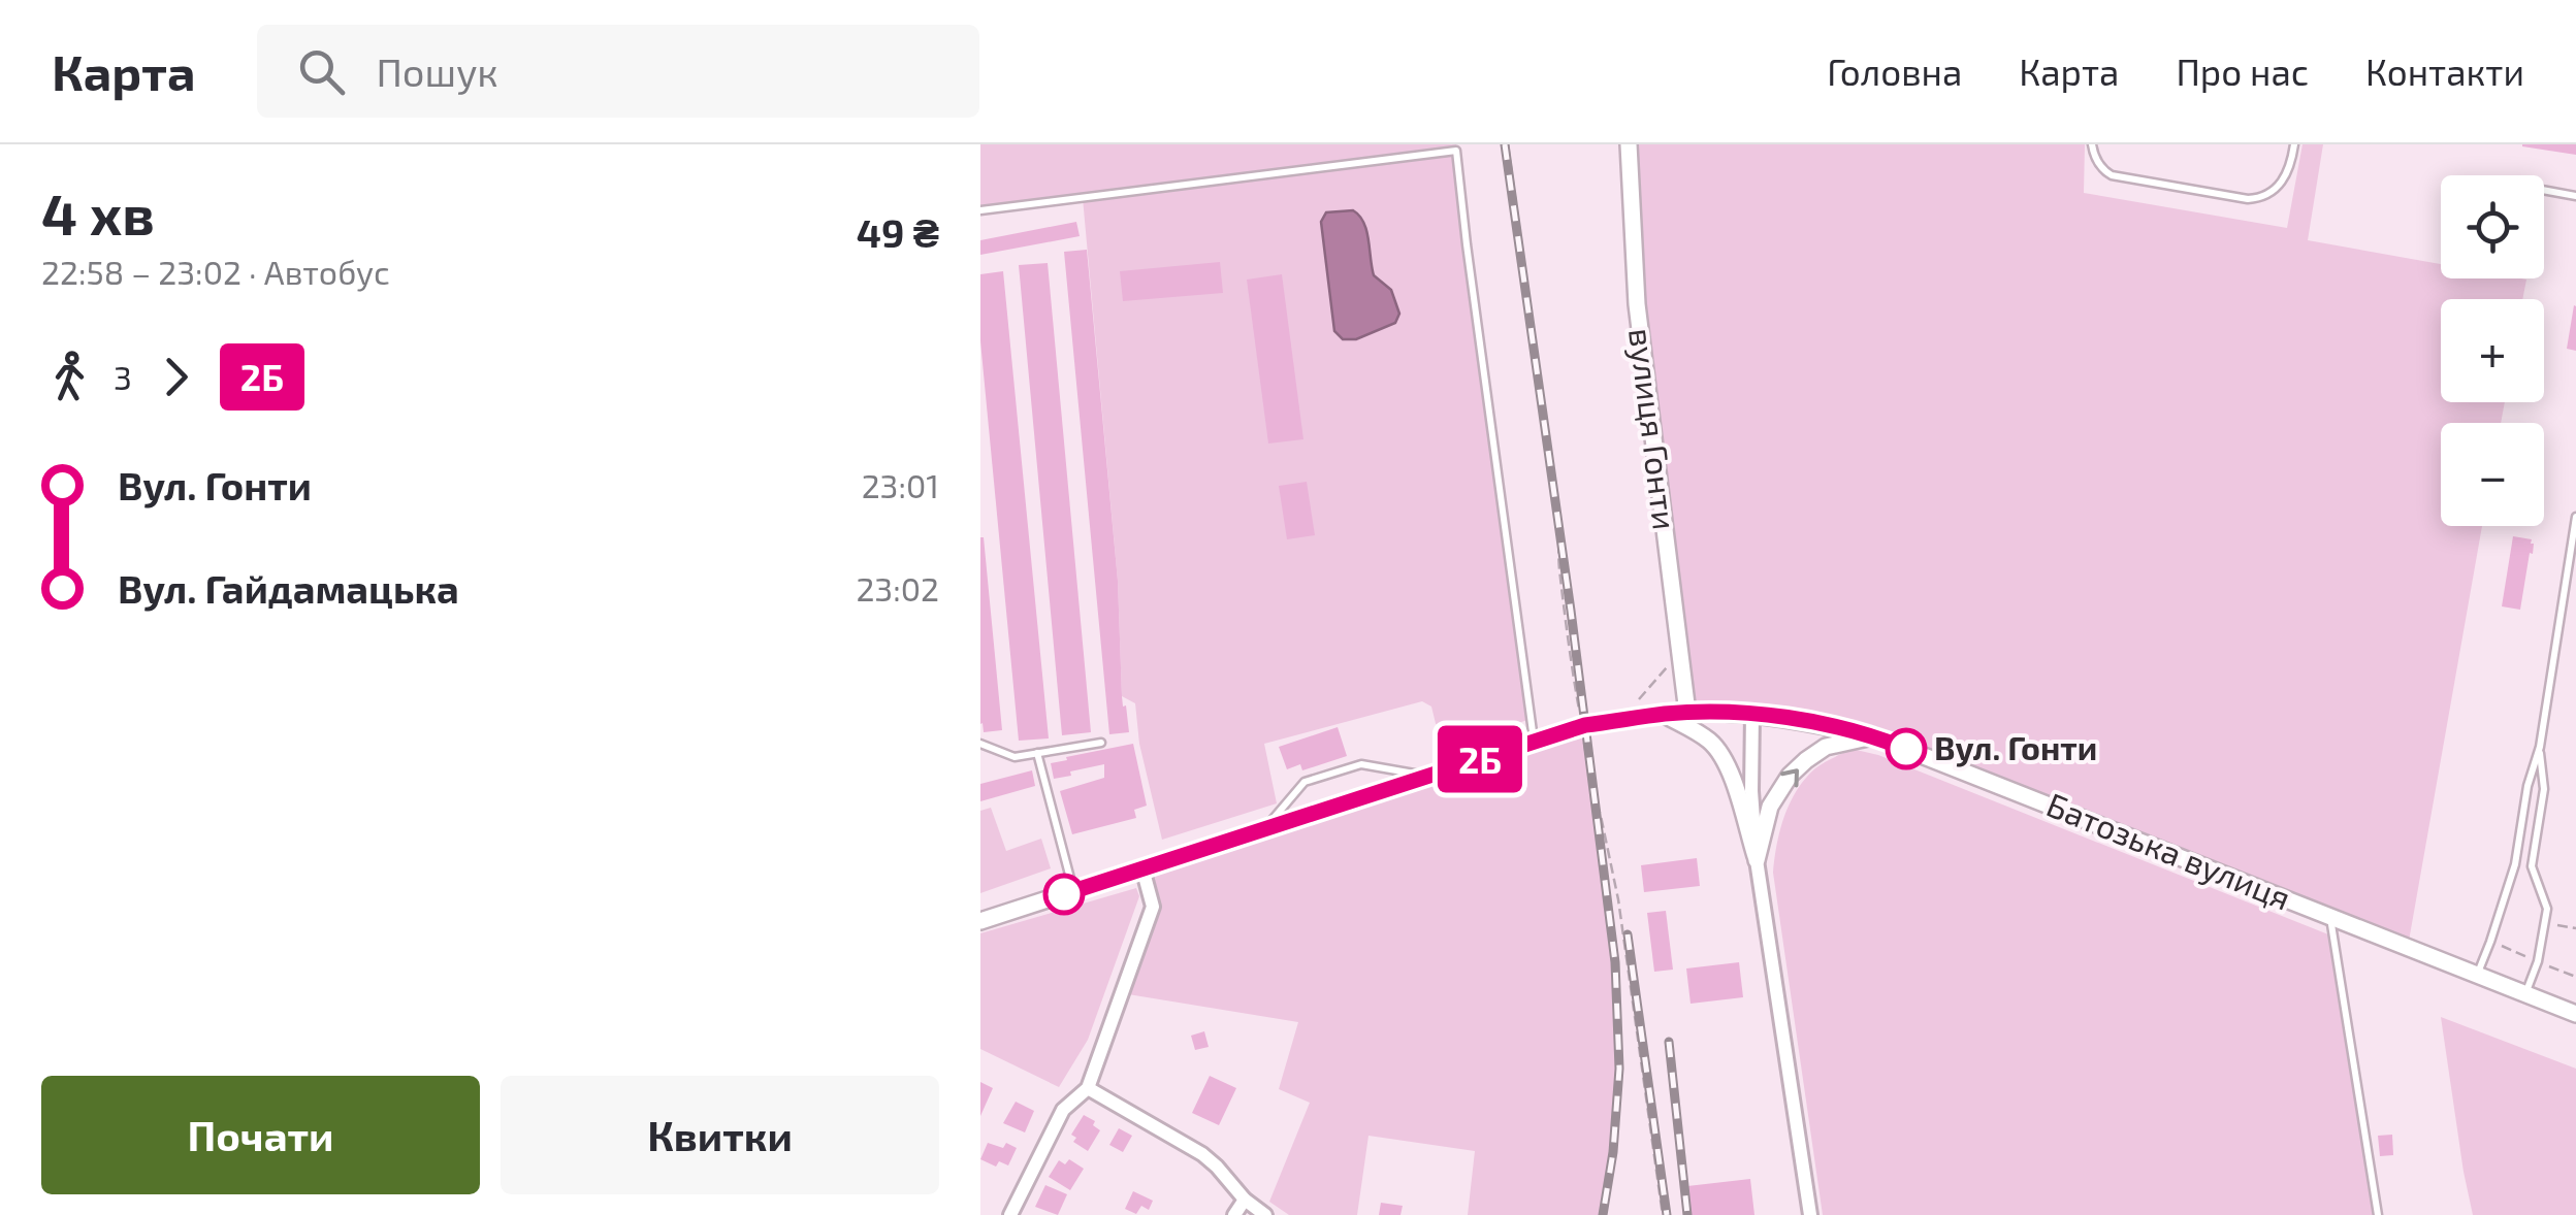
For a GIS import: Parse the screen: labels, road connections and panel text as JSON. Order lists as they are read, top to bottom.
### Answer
{
  "streets": {
    "street": ["вулиця Гонти", "Батозька вулиця"]
  },
  "crossings": [
    ["вулиця Гонти", "Батозька вулиця"]
  ],
  "places": ["Вул. Гонти"],
  "lines": ["bus line 2Б"],
  "page": {
    "header": "Карта",
    "search": "Пошук",
    "nav": [
      "Головна",
      "Карта",
      "Про нас",
      "Контакти"
    ],
    "heading": ["4 хв", "22:58 – 23:02 · Автобус", "49 ₴"],
    "on_map": "2Б",
    "map_buttons": ["+", "−"],
    "legs": ["3", "2Б"],
    "list": [
      {
        "name": "Вул. Гонти",
        "value": "23:01"
      },
      {
        "name": "Вул. Гайдамацька",
        "value": "23:02"
      }
    ],
    "buttons": ["Почати", "Квитки"]
  }
}
